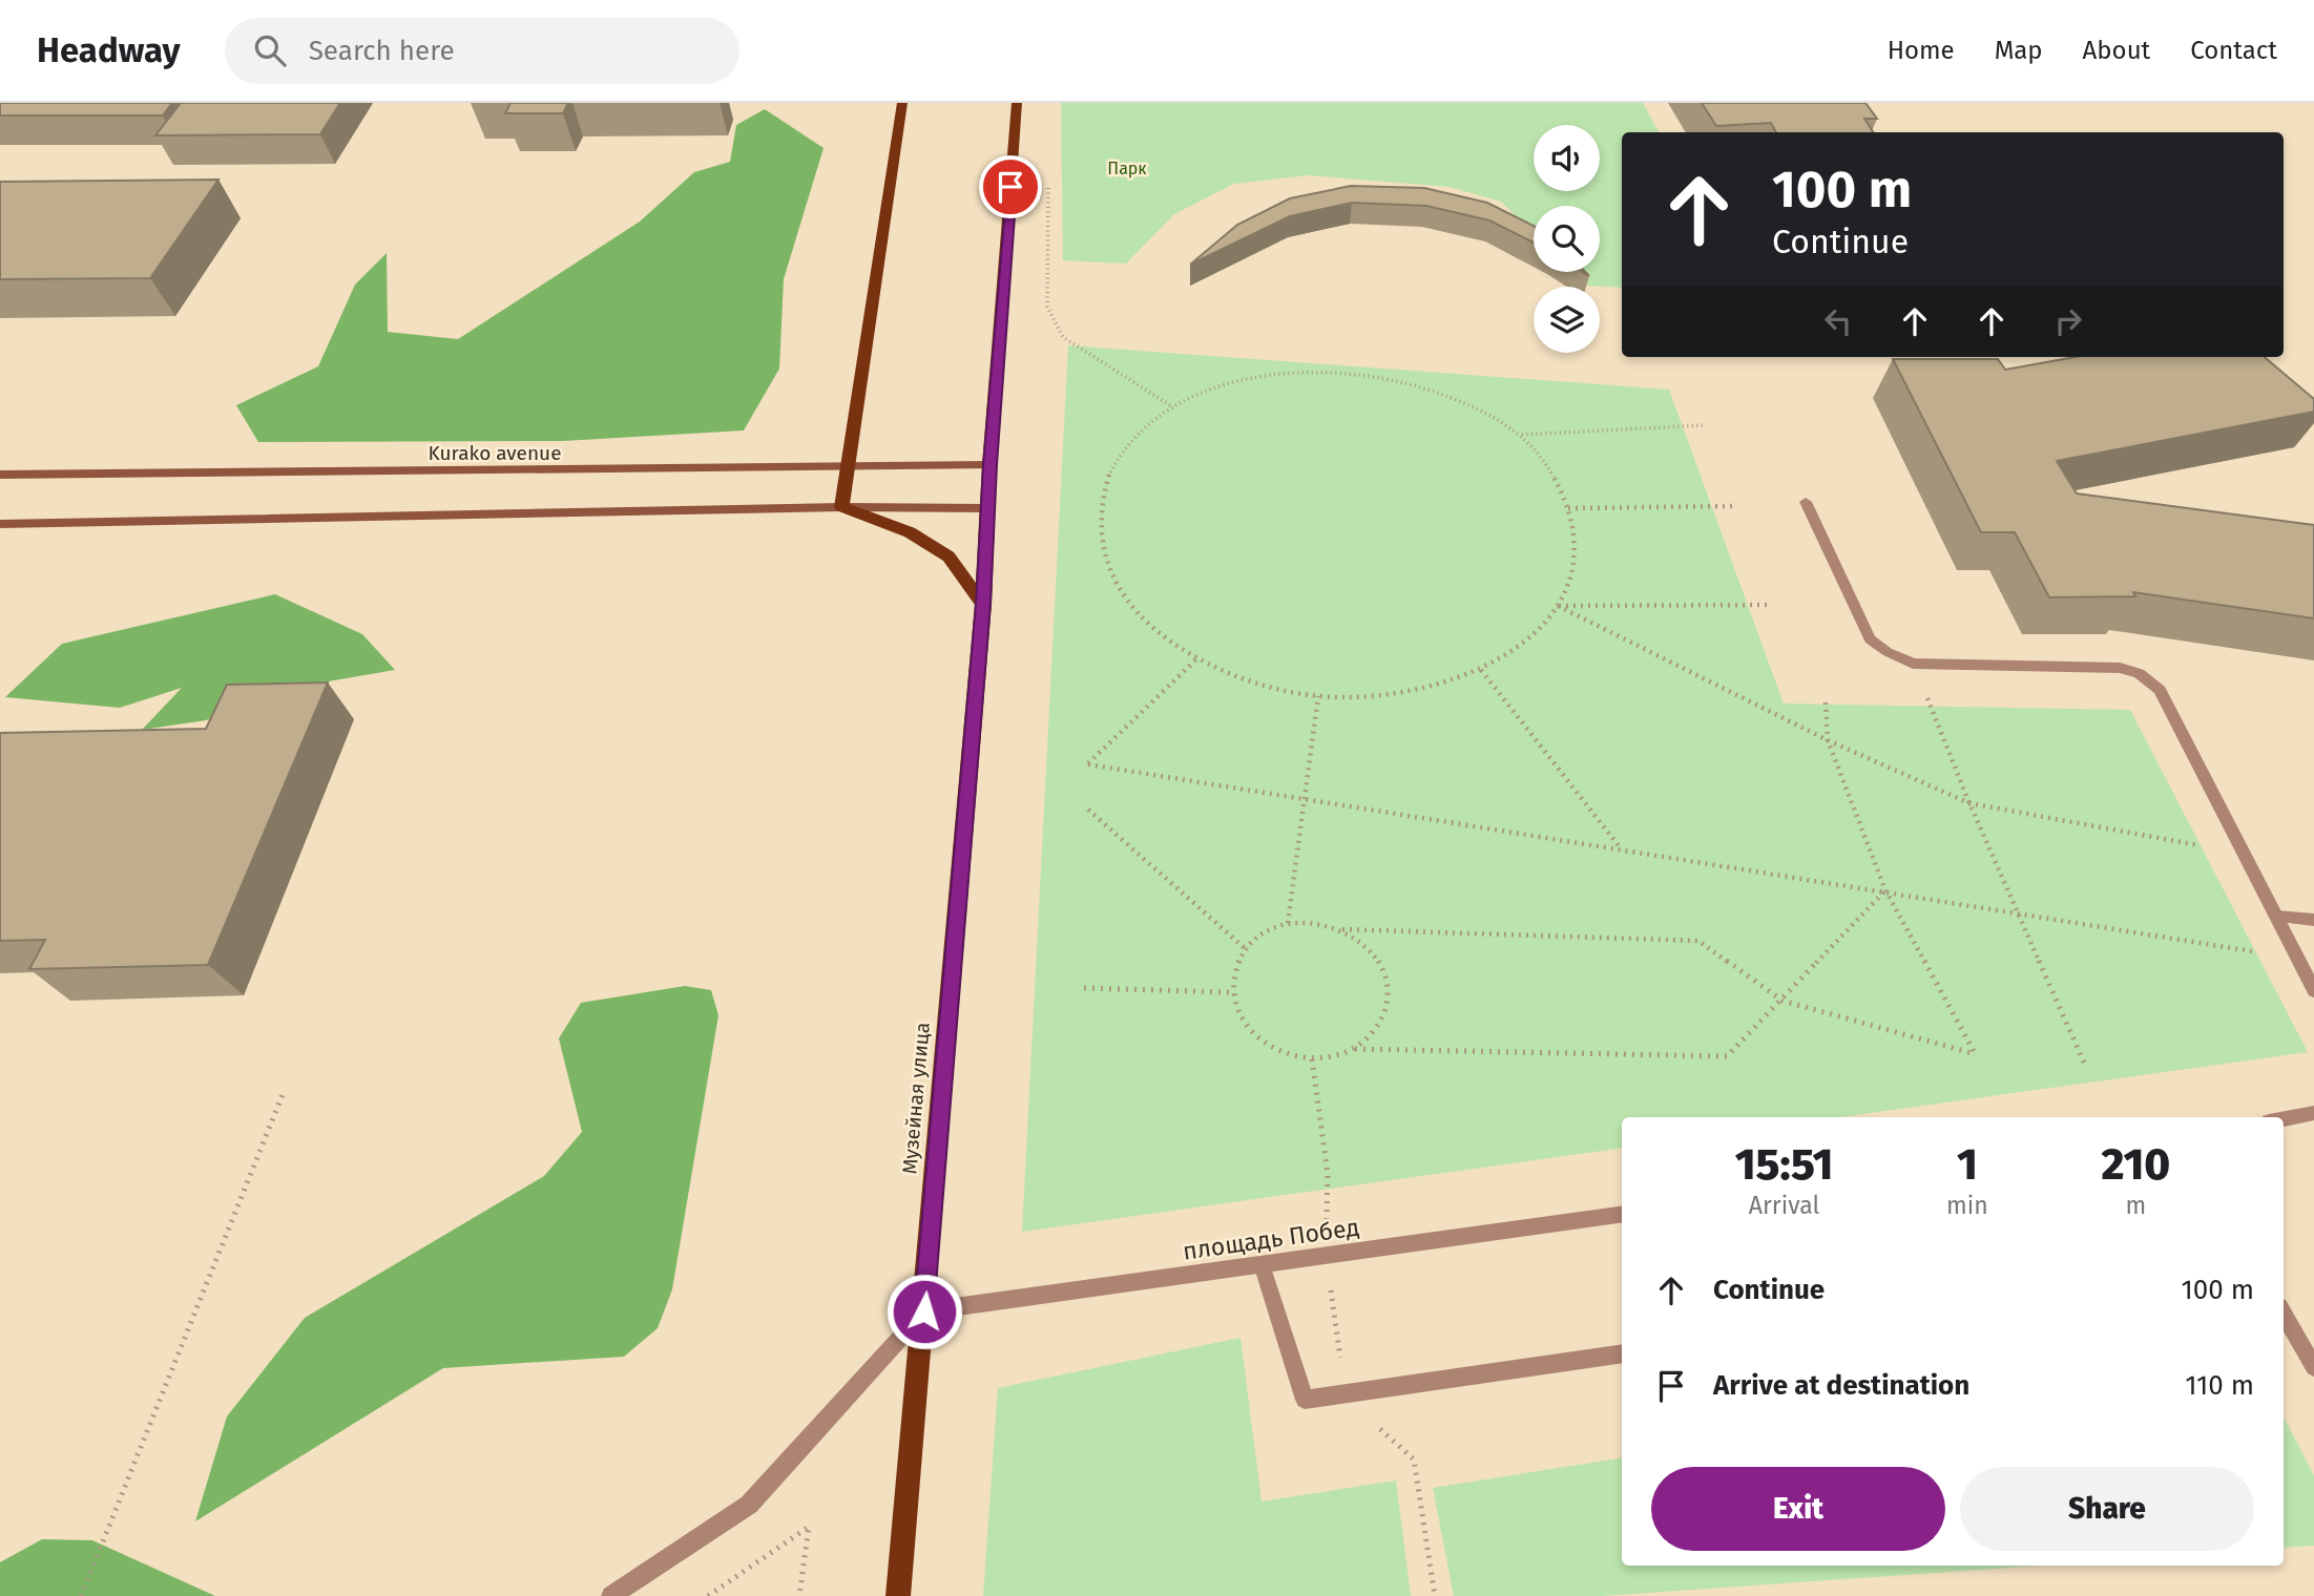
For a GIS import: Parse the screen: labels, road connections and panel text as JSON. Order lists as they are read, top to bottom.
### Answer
{
  "streets": {
    "main road": ["Kurako avenue", "Музейная улица"],
    "street": ["площадь Побед"]
  },
  "crossings": [
    ["Kurako avenue", "Музейная улица"],
    ["Музейная улица", "площадь Побед"]
  ],
  "parks": ["Парк"],
  "page": {
    "header": "Headway",
    "search": "Search here",
    "nav": [
      "Home",
      "Map",
      "About",
      "Contact"
    ],
    "turn": ["100 m", "Continue"],
    "eta": [
      "15:51",
      "Arrival",
      "1",
      "min",
      "210",
      "m"
    ],
    "list": [
      {
        "name": "Continue",
        "value": "100 m"
      },
      {
        "name": "Arrive at destination",
        "value": "110 m"
      }
    ],
    "buttons": ["Exit", "Share"]
  }
}
